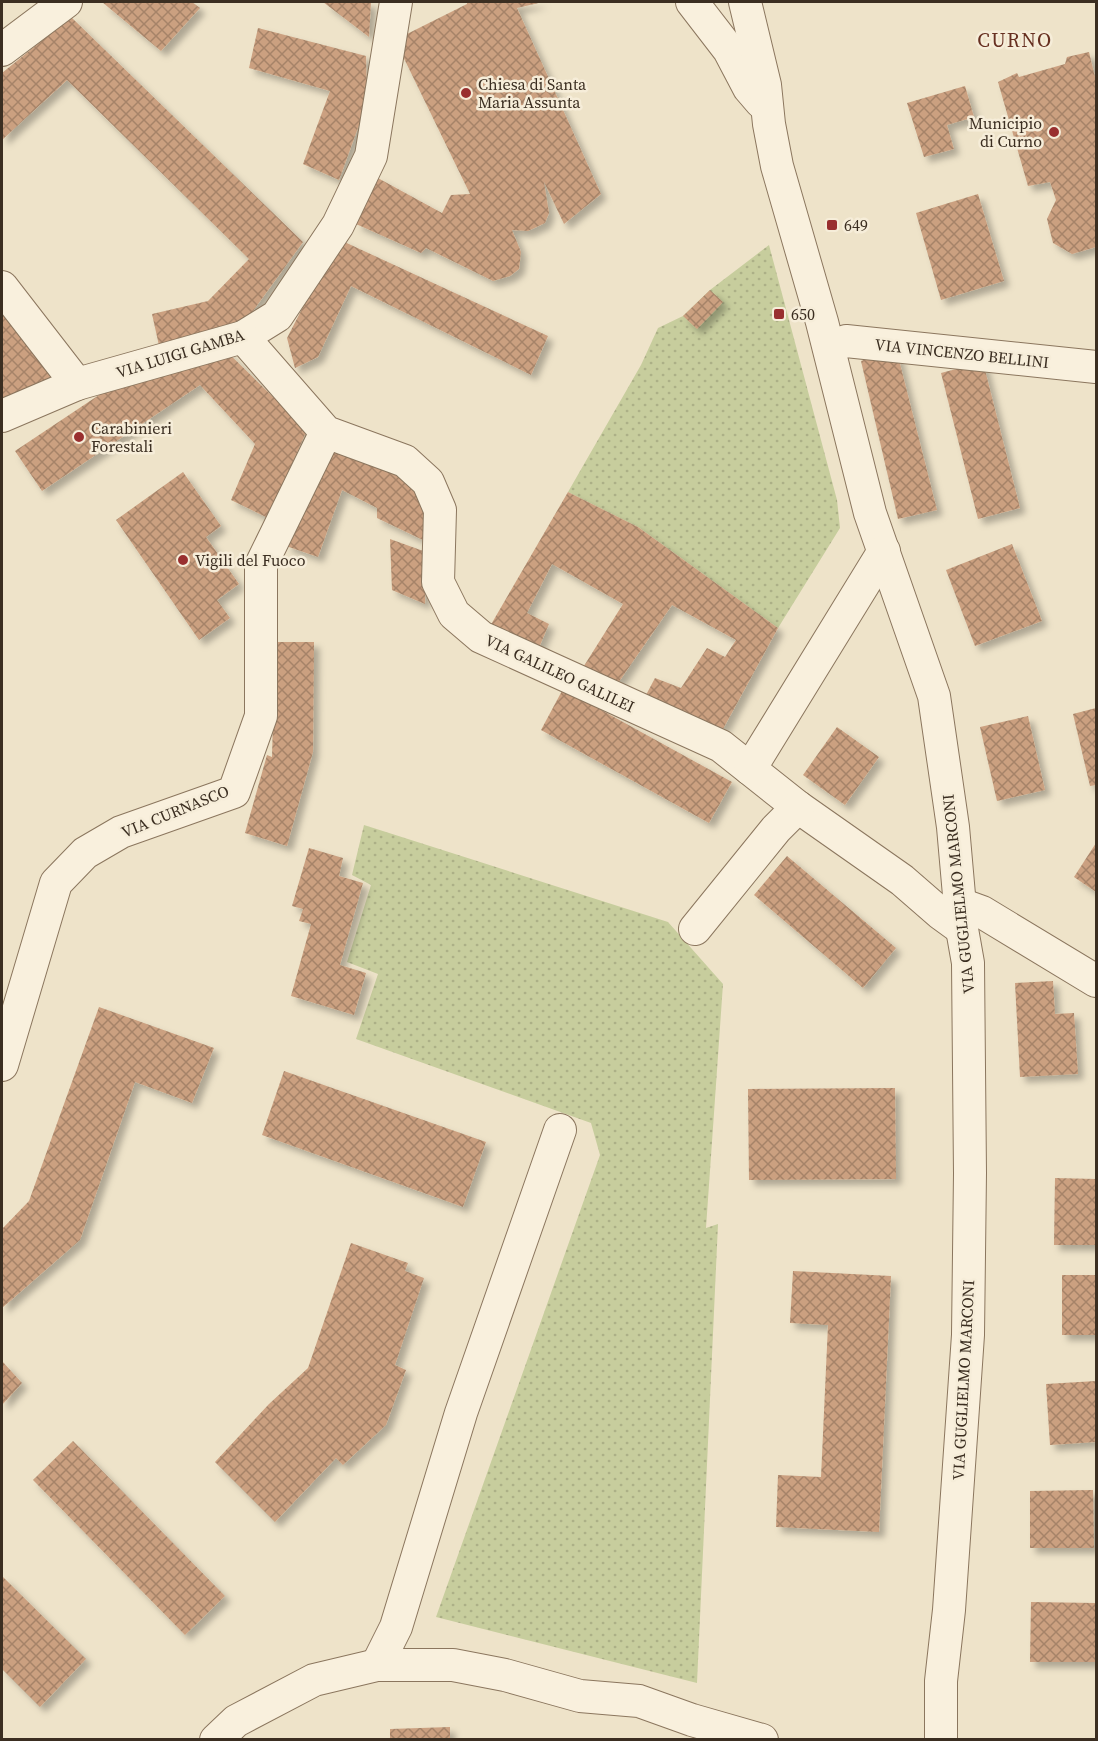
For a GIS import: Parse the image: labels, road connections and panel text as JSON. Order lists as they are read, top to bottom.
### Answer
{
  "streets": {
    "street": [
      "VIA LUIGI GAMBA",
      "VIA VINCENZO BELLINI",
      "VIA GALILEO GALILEI",
      "VIA CURNASCO",
      "VIA GUGLIELMO MARCONI"
    ]
  },
  "crossings": [
    ["VIA LUIGI GAMBA", "VIA GALILEO GALILEI"],
    ["VIA VINCENZO BELLINI", "VIA GUGLIELMO MARCONI"],
    ["VIA GALILEO GALILEI", "VIA CURNASCO"],
    ["VIA GALILEO GALILEI", "VIA GUGLIELMO MARCONI"]
  ],
  "districts": ["CURNO"],
  "places": {
    "other": [
      "Chiesa di Santa Maria Assunta",
      "Municipio di Curno",
      "Carabinieri Forestali",
      "Vigili del Fuoco"
    ],
    "transit": ["649", "650"]
  }
}
